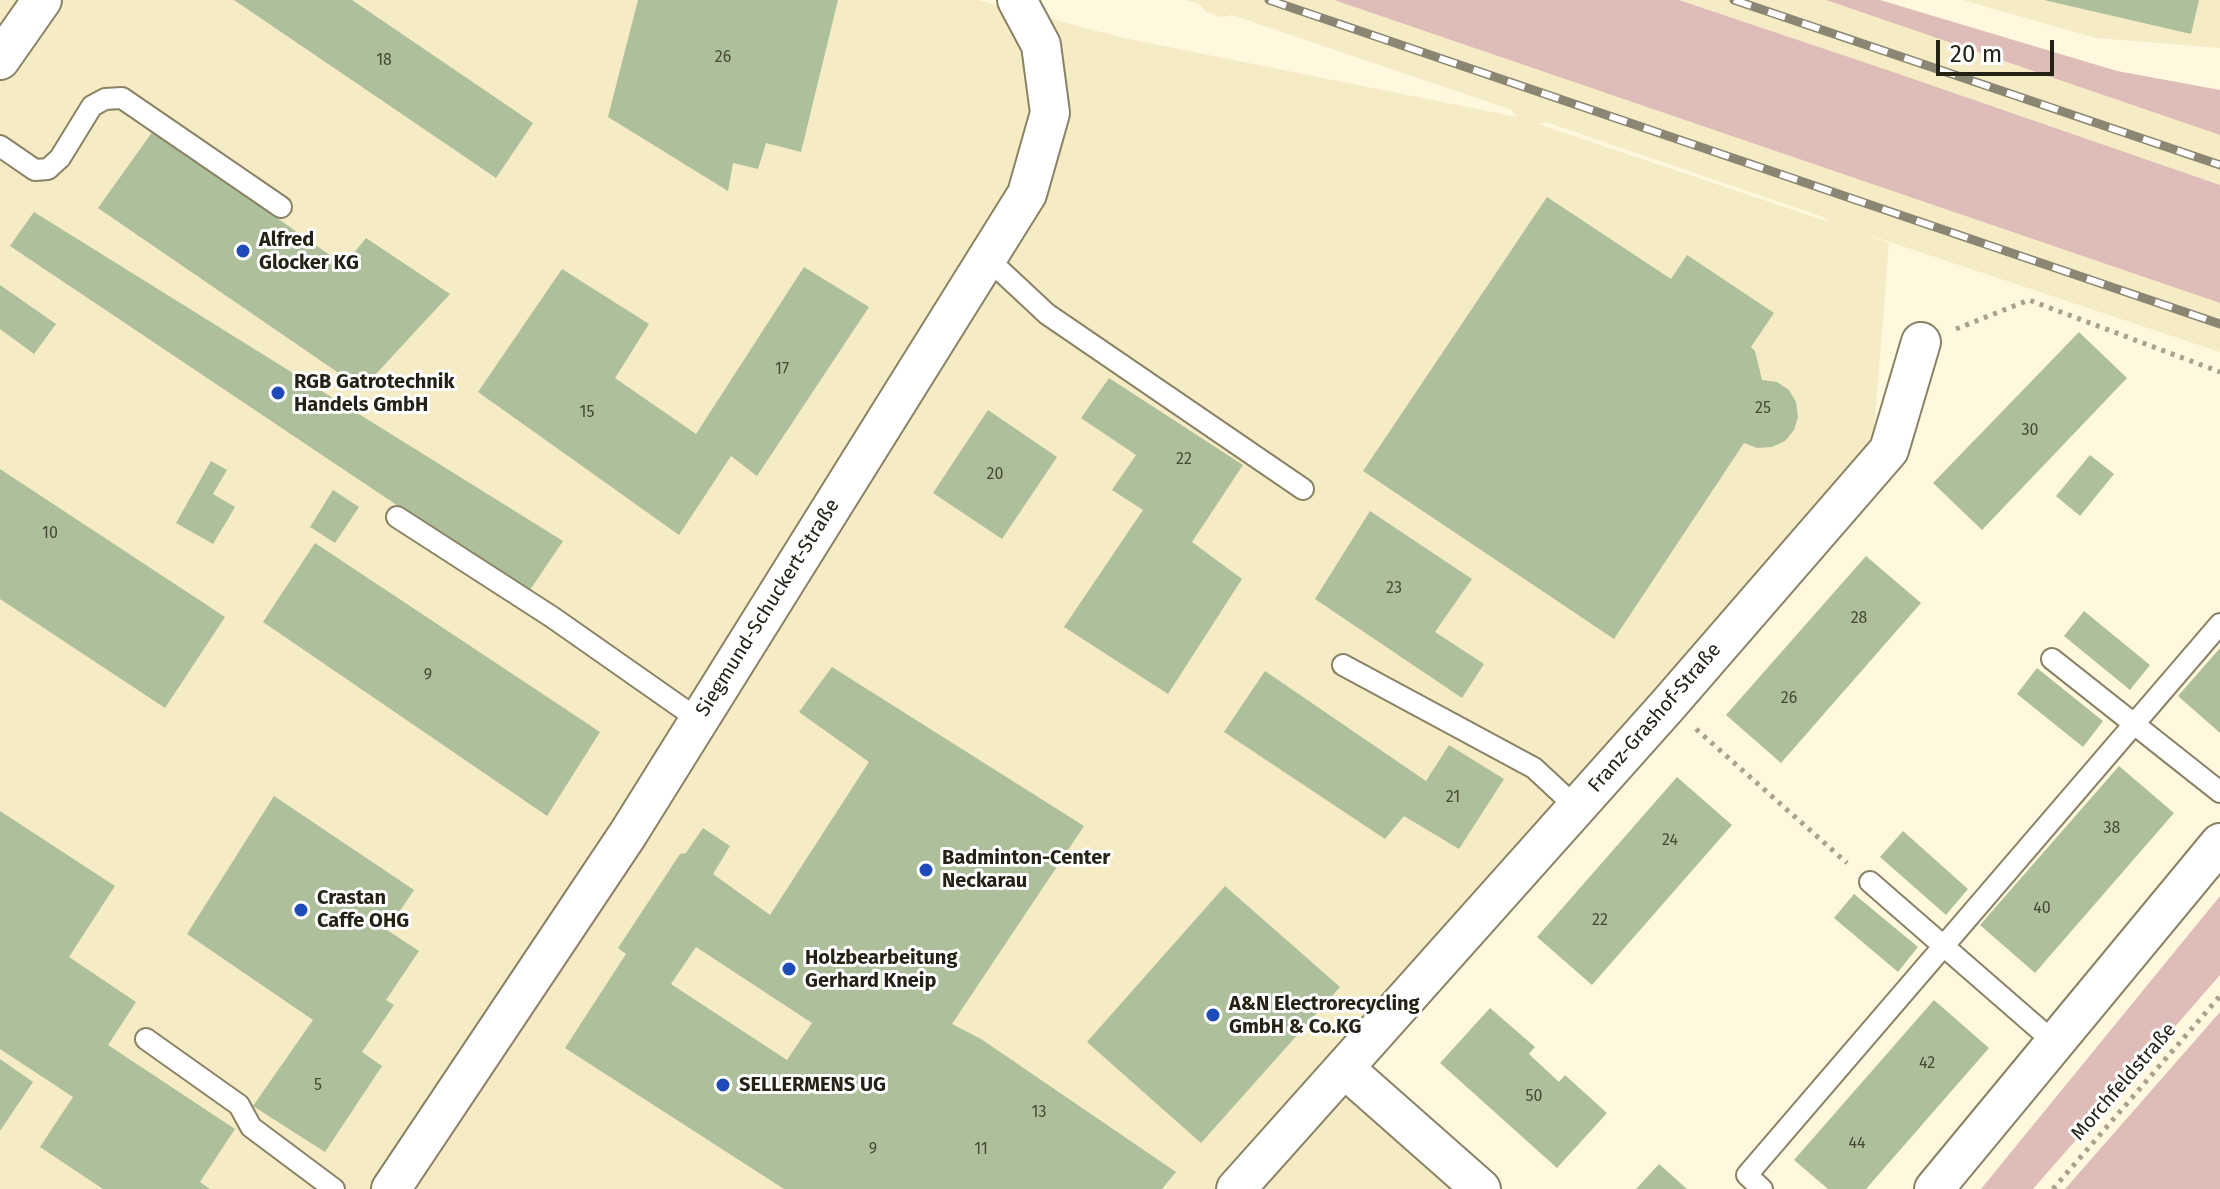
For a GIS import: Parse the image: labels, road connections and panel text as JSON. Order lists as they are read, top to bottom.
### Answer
{
  "streets": {
    "street": ["Siegmund-Schuckert-Straße", "Franz-Grashof-Straße"],
    "path": ["Morchfeldstraße"]
  },
  "places": [
    "Alfred Glocker KG",
    "RGB Gatrotechnik Handels GmbH",
    "Badminton-Center Neckarau",
    "Crastan Caffe OHG",
    "Holzbearbeitung Gerhard Kneip",
    "A&N Electrorecycling GmbH & Co.KG",
    "SELLERMENS UG"
  ],
  "house_numbers": [
    "26",
    "18",
    "17",
    "25",
    "15",
    "30",
    "22",
    "20",
    "10",
    "23",
    "28",
    "9",
    "26",
    "21",
    "38",
    "24",
    "40",
    "22",
    "42",
    "5",
    "50",
    "13",
    "44",
    "9",
    "11"
  ],
  "scale_bar": "20 m"
}
